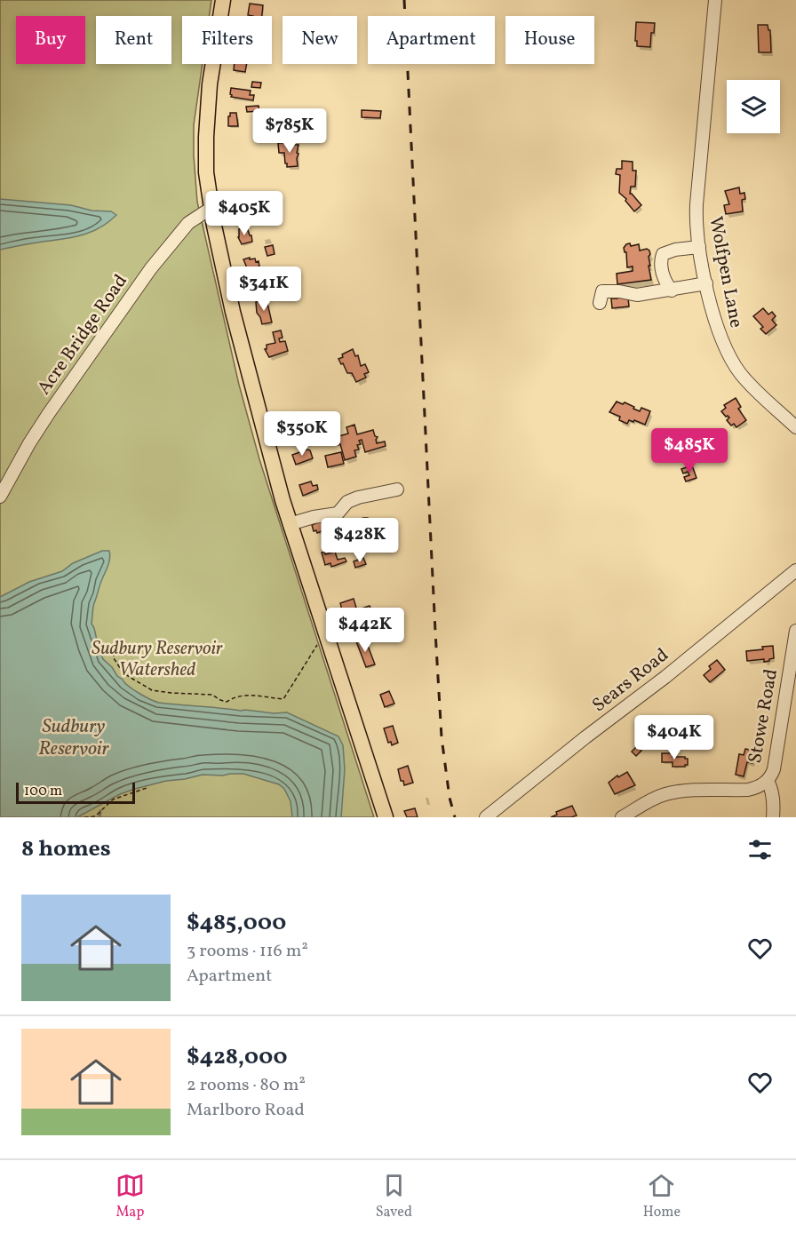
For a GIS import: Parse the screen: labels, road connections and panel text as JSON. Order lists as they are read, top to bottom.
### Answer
{
  "streets": {
    "street": [
      "Wolfpen Lane",
      "Acre Bridge Road",
      "Sears Road",
      "Stowe Road"
    ]
  },
  "water": ["Sudbury Reservoir"],
  "parks": ["Sudbury Reservoir Watershed"],
  "scale_bar": "100 m",
  "page": {
    "chip": [
      "Buy",
      "Rent",
      "Filters",
      "New",
      "Apartment",
      "House"
    ],
    "price": [
      "$785K",
      "$405K",
      "$341K",
      "$350K",
      "$485K",
      "$428K",
      "$442K",
      "$404K"
    ],
    "scale": "100 m",
    "heading": "8 homes",
    "list": [
      {
        "name": "$485,000",
        "note": "3 rooms · 116 m² · Apartment"
      },
      {
        "name": "$428,000",
        "note": "2 rooms · 80 m² · Marlboro Road"
      }
    ],
    "tabs": ["Map", "Saved", "Home"]
  }
}
